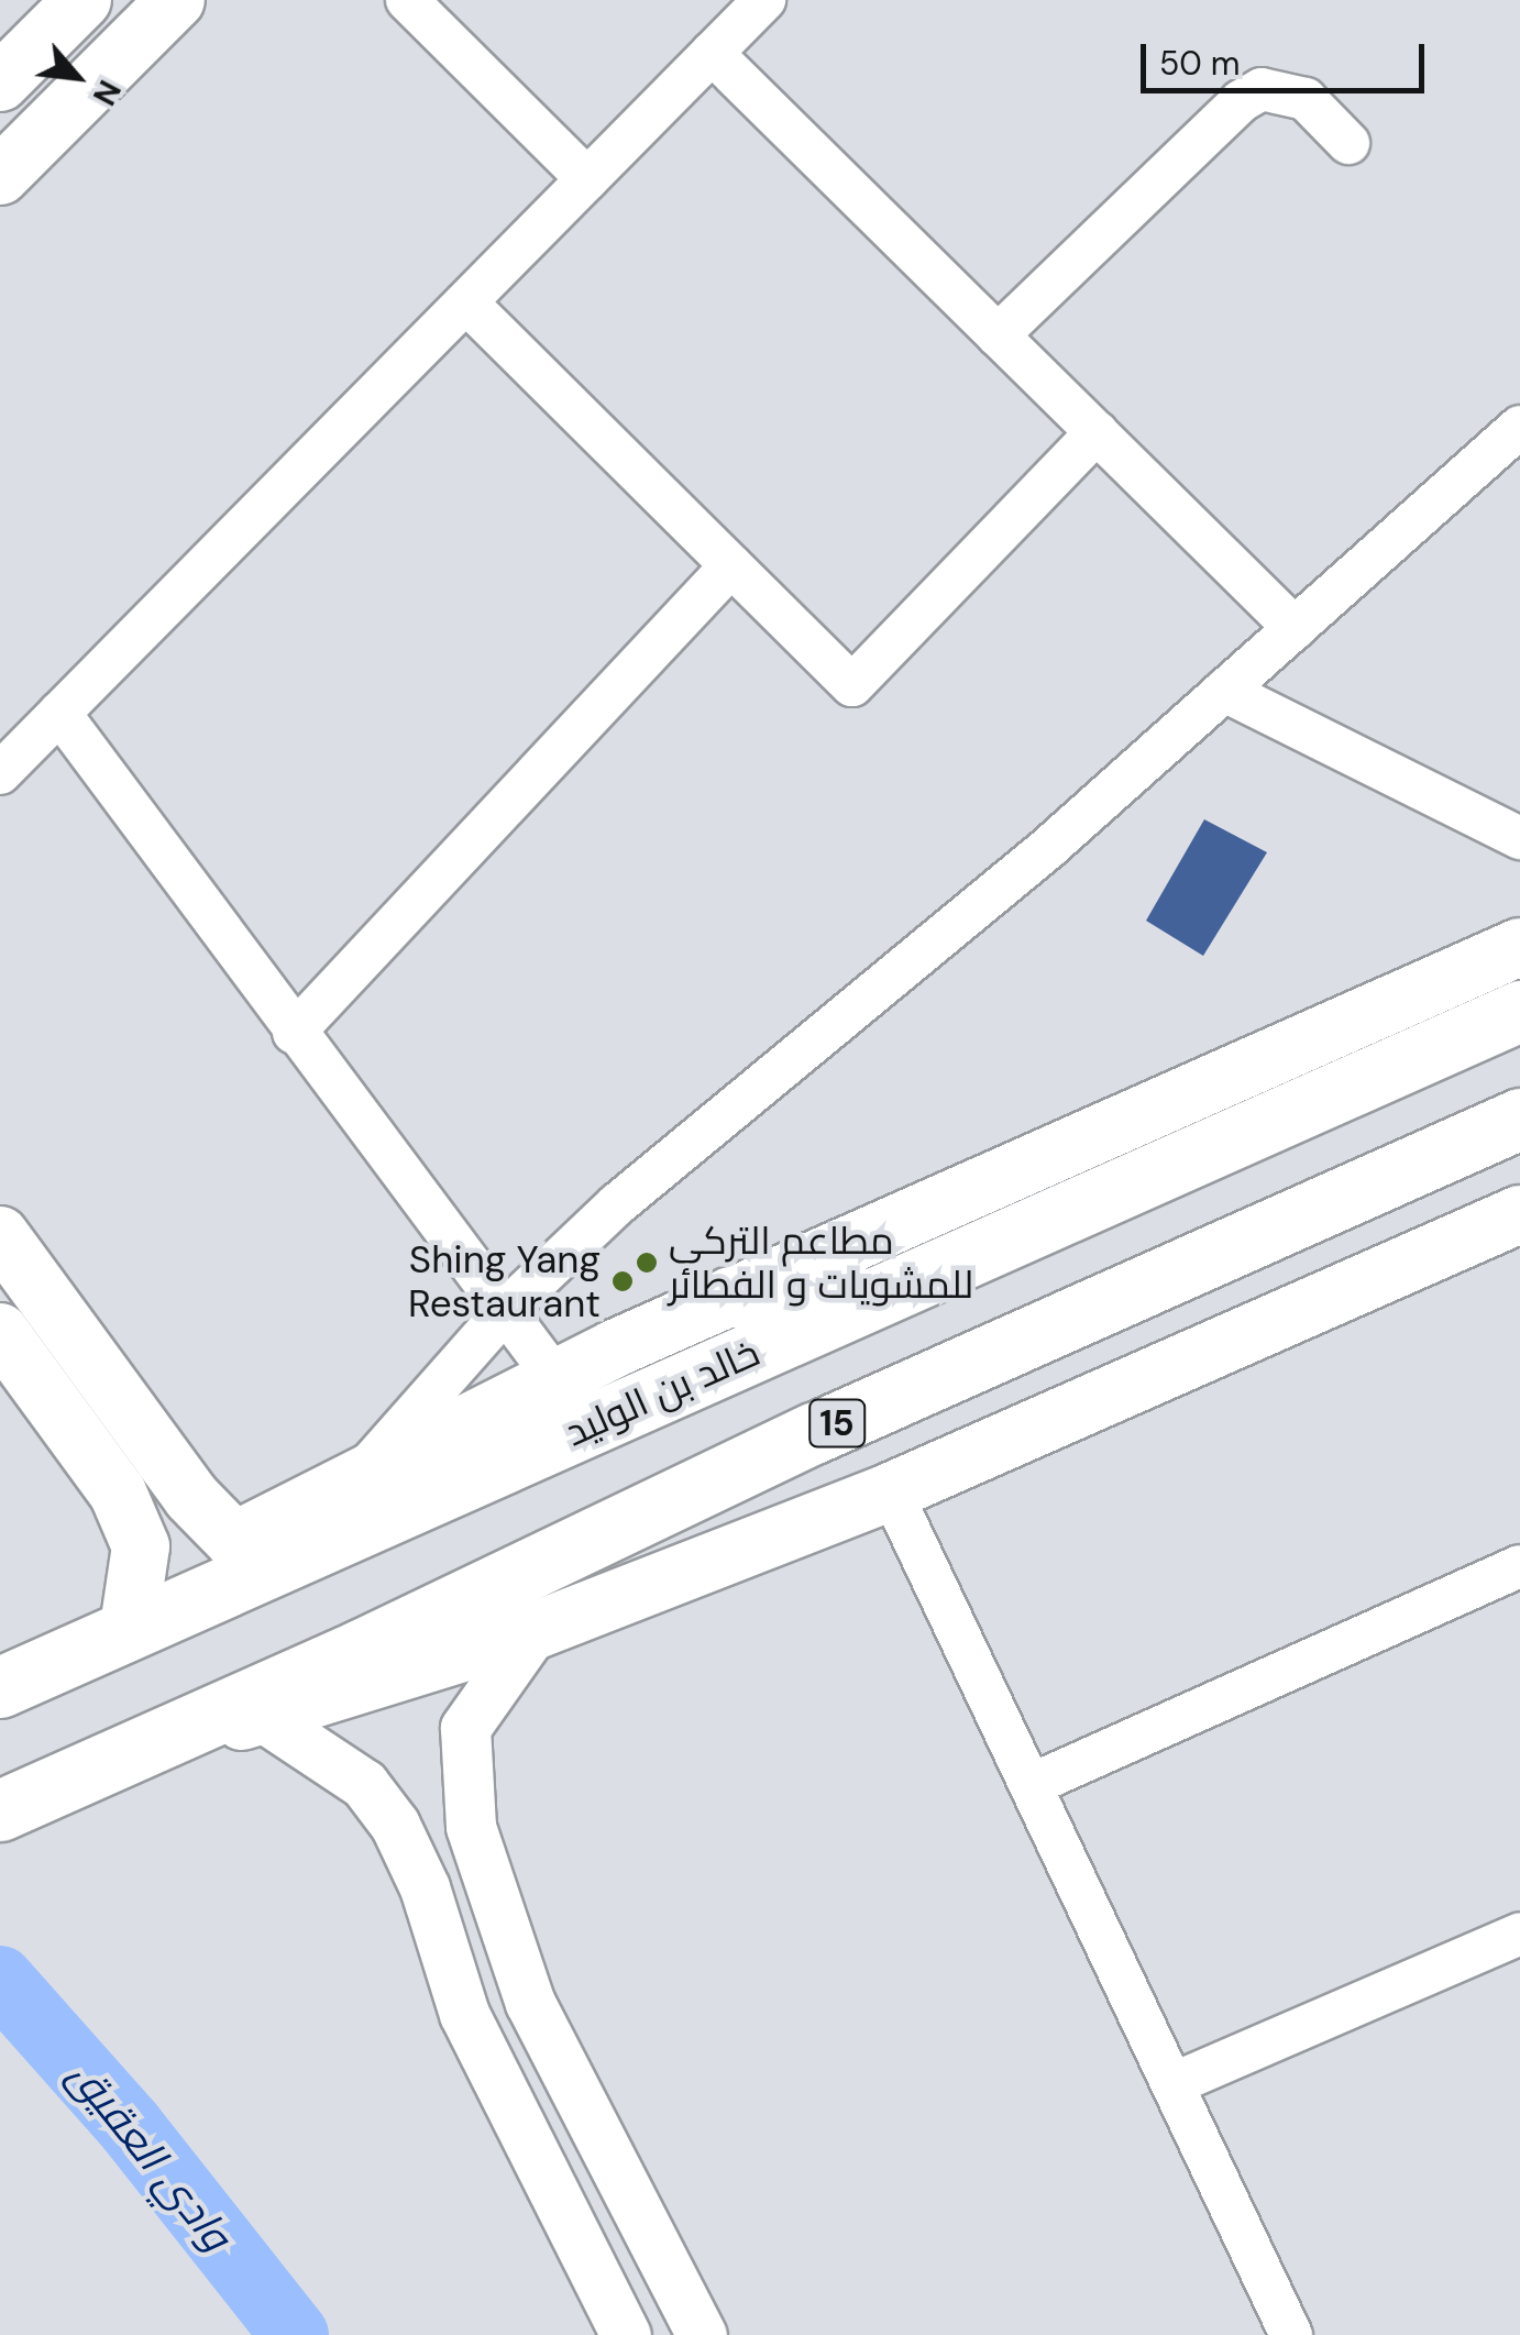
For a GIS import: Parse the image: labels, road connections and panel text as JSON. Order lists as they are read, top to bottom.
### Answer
{
  "streets": {
    "highway": ["خالد بن الوليد", "15"]
  },
  "water": ["وادي العقيق"],
  "places": ["مطاعم التركي للمشويات و الفطائر", "Shing Yang Restaurant"],
  "scale_bar": "50 m",
  "north": "bottom right"
}
